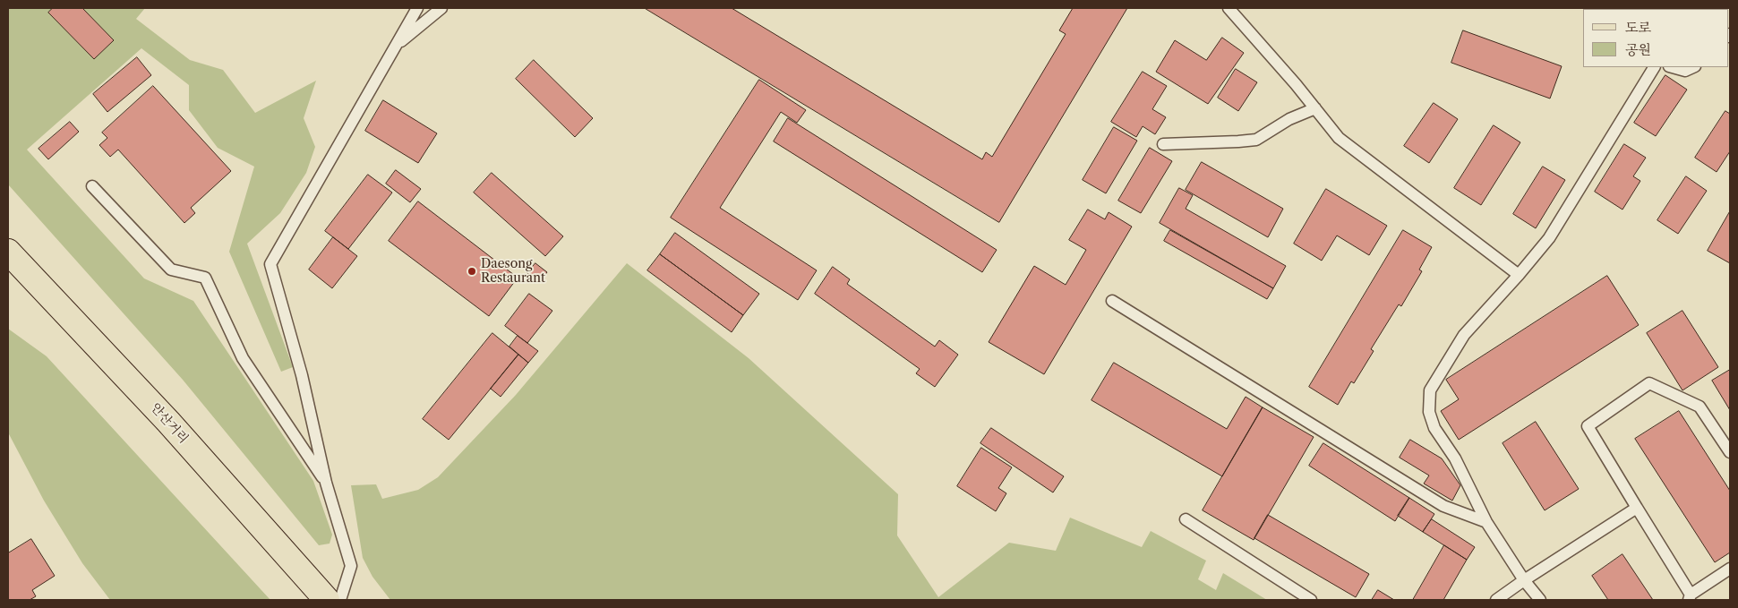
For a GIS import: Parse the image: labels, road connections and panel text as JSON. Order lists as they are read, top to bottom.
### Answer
{
  "streets": {
    "main road": ["안산거리"]
  },
  "places": ["Daesong Restaurant"],
  "legend": ["도로", "공원"]
}
